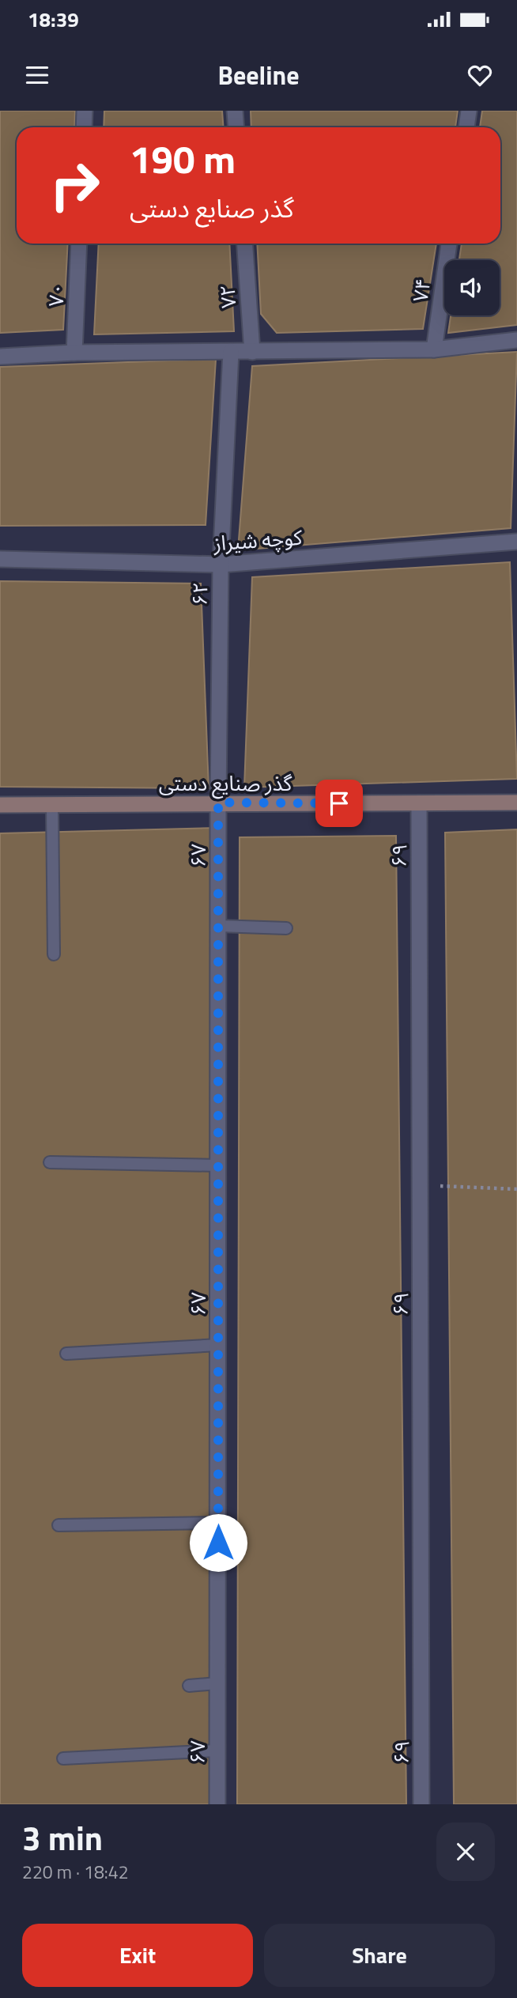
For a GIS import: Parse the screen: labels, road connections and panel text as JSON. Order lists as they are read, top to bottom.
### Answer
{
  "streets": {
    "main road": ["گذر صنایع دستی"],
    "street": [
      "۷۴",
      "۷۰",
      "۷۲",
      "کوچه شیراز",
      "۶۲",
      "۶۷",
      "۶۹"
    ]
  },
  "crossings": [
    ["کوچه شیراز", "۶۲"],
    ["۶۲", "گذر صنایع دستی"],
    ["۶۲", "۶۷"],
    ["گذر صنایع دستی", "۶۷"],
    ["گذر صنایع دستی", "۶۹"]
  ],
  "page": {
    "status": "18:39",
    "header": "Beeline",
    "turn": ["190 m", "گذر صنایع دستی"],
    "heading": ["3 min", "220 m · 18:42"],
    "buttons": ["Exit", "Share"]
  }
}
